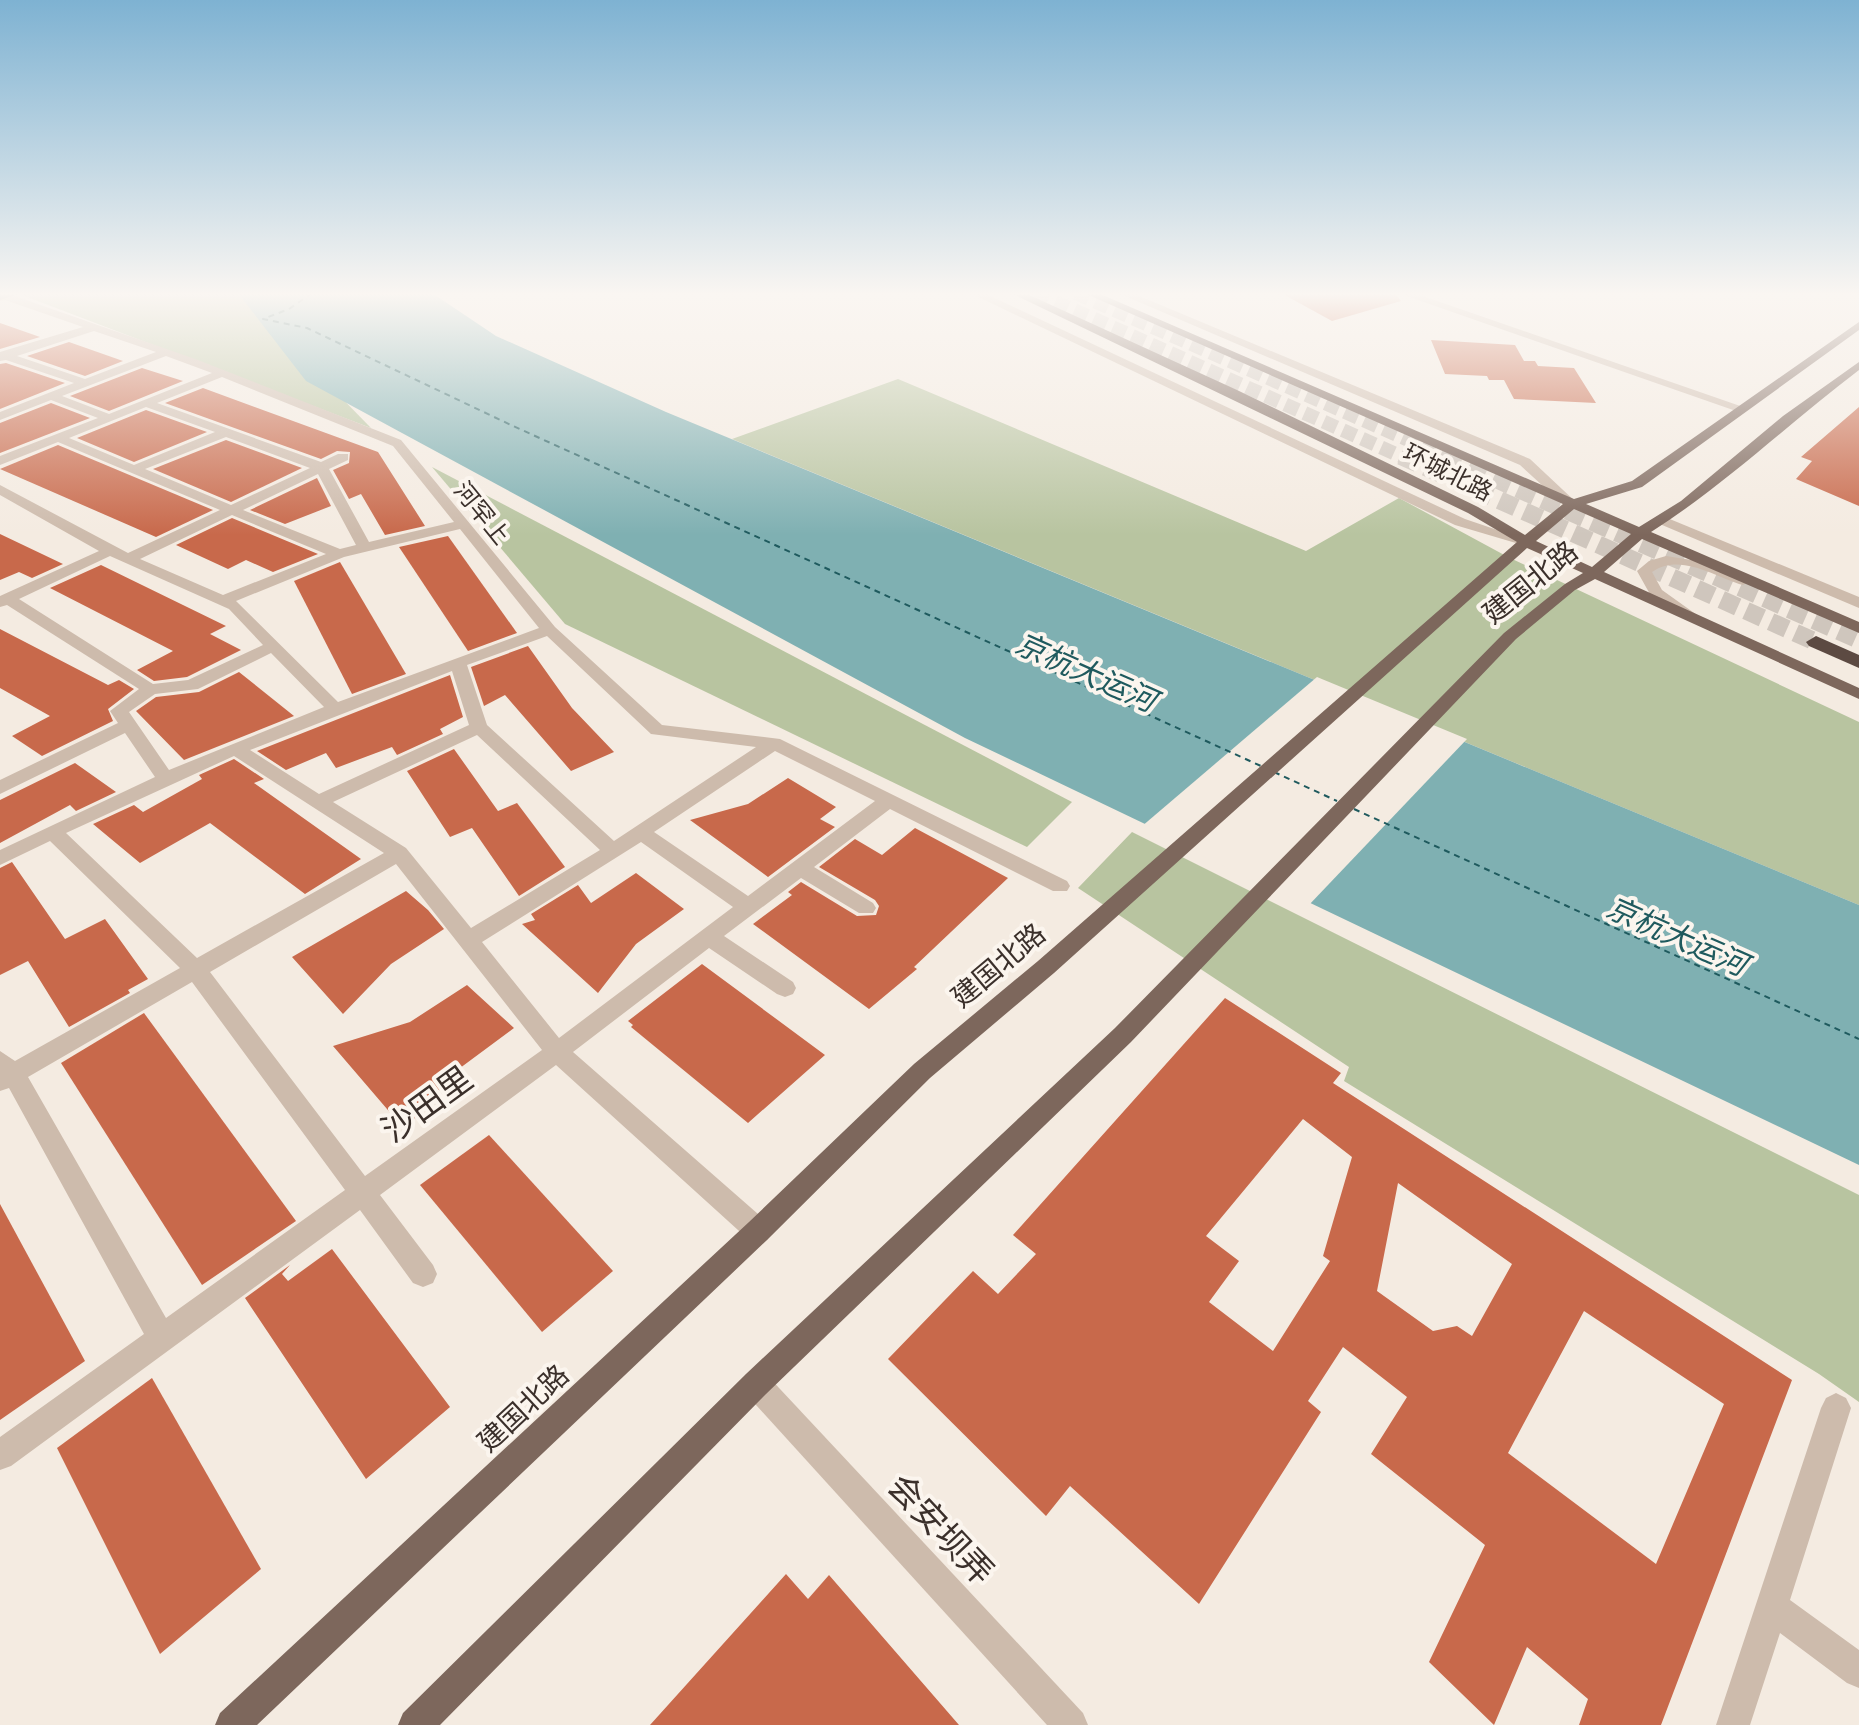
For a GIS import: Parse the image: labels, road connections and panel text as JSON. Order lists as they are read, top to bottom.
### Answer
{
  "streets": {
    "main road": ["环城北路", "建国北路"],
    "street": ["河罕上", "沙田里", "会安坝弄"]
  },
  "crossings": [
    ["环城北路", "建国北路"],
    ["河罕上", "沙田里"],
    ["建国北路", "会安坝弄"]
  ],
  "water": ["京杭大运河"]
}
